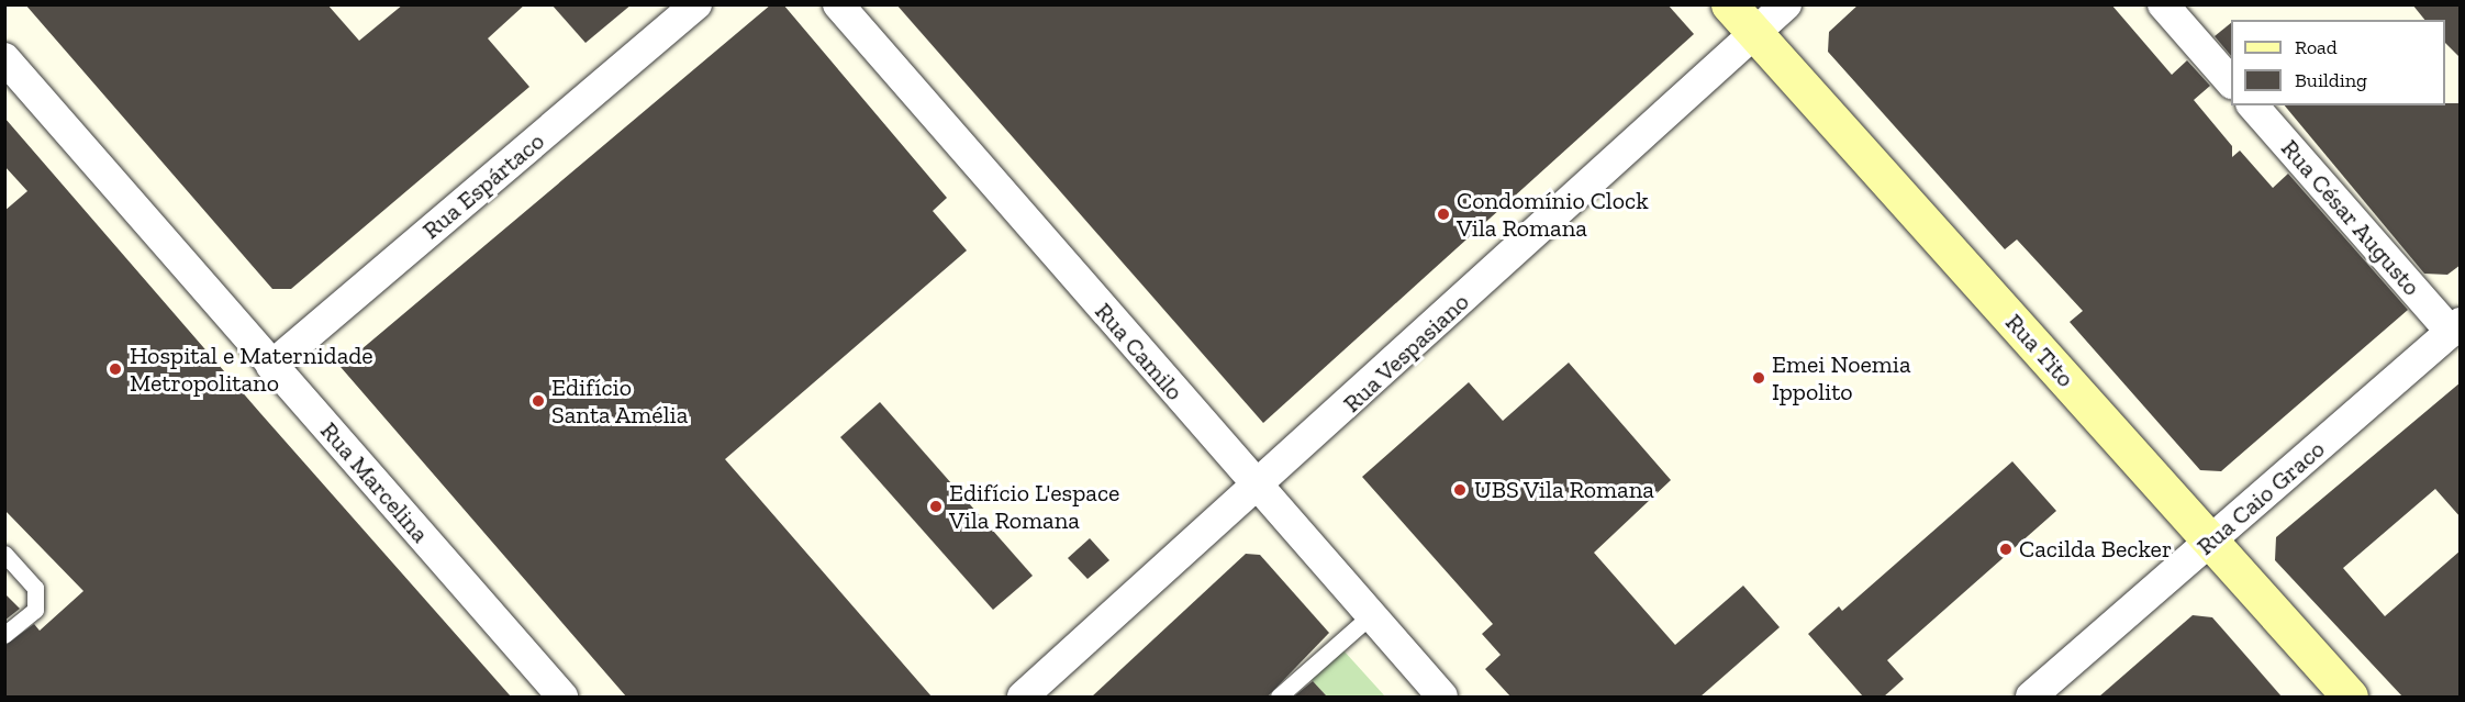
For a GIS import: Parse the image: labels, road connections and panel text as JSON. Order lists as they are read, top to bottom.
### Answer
{
  "streets": {
    "main road": ["Rua Tito"],
    "street": [
      "Rua Espártaco",
      "Rua César Augusto",
      "Rua Camilo",
      "Rua Vespasiano",
      "Rua Marcelina",
      "Rua Caio Graco"
    ]
  },
  "crossings": [
    ["Rua Espártaco", "Rua Marcelina"],
    ["Rua César Augusto", "Rua Caio Graco"],
    ["Rua Tito", "Rua Vespasiano"],
    ["Rua Tito", "Rua Caio Graco"],
    ["Rua Camilo", "Rua Vespasiano"]
  ],
  "places": [
    "Condomínio Clock Vila Romana",
    "Hospital e Maternidade Metropolitano",
    "Emei Noemia Ippolito",
    "Edifício Santa Amélia",
    "UBS Vila Romana",
    "Edifício L'espace Vila Romana",
    "Cacilda Becker"
  ],
  "legend": ["Road", "Building"]
}
